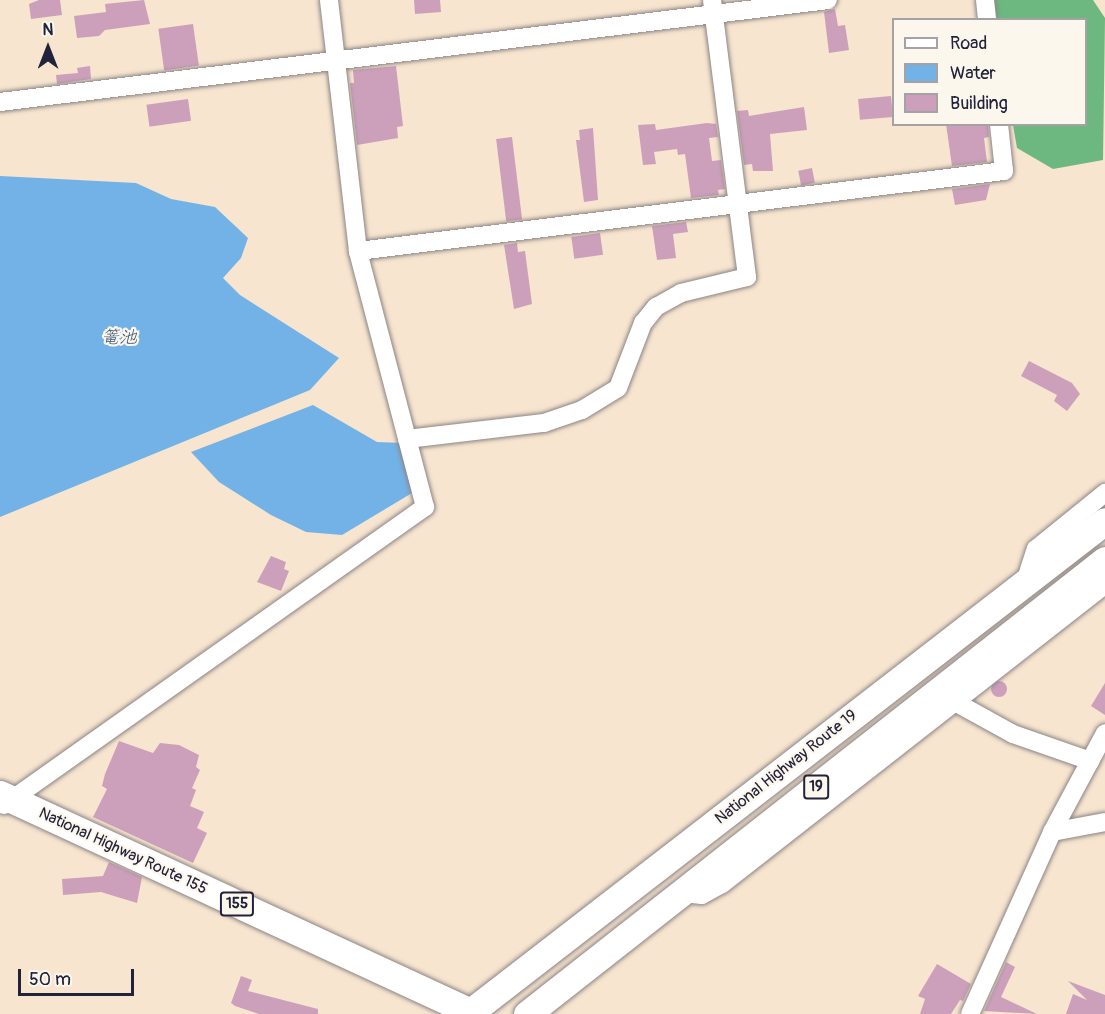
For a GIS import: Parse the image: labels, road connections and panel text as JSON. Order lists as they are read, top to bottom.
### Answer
{
  "streets": {
    "highway": [
      "National Highway Route 19",
      "19",
      "National Highway Route 155",
      "155"
    ]
  },
  "crossings": [
    ["National Highway Route 19", "National Highway Route 155"]
  ],
  "water": ["篭池"],
  "legend": ["Road", "Water", "Building"],
  "scale_bar": "50 m",
  "north": "top"
}
